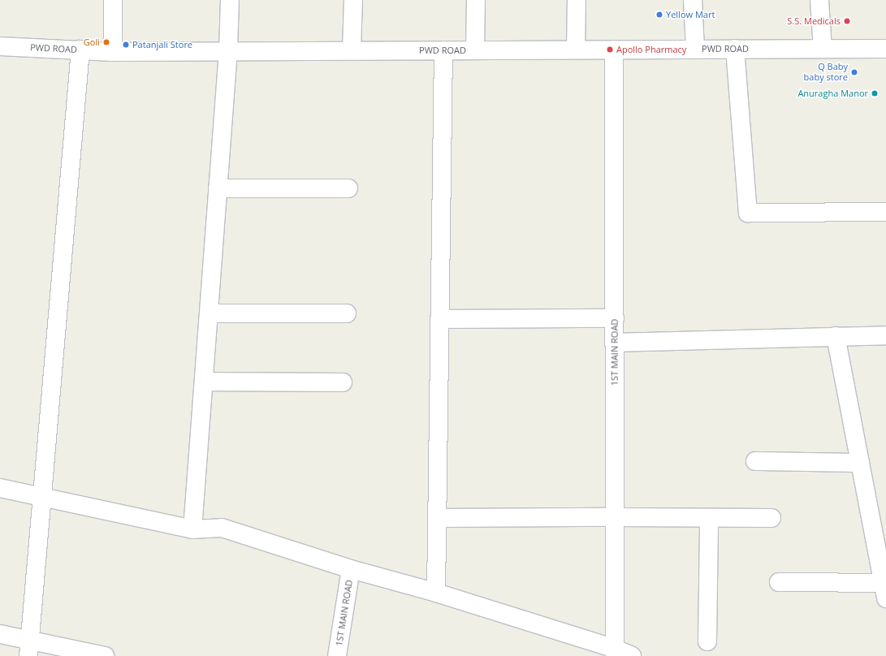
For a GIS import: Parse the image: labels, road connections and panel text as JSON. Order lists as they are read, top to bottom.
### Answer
{
  "streets": {
    "street": ["PWD ROAD", "1ST MAIN ROAD"]
  },
  "crossings": [
    ["PWD ROAD", "1ST MAIN ROAD"]
  ],
  "places": [
    "Yellow Mart",
    "S.S. Medicals",
    "Goli",
    "Patanjali Store",
    "Apollo Pharmacy",
    "Q Baby baby store",
    "Anuragha Manor"
  ]
}
